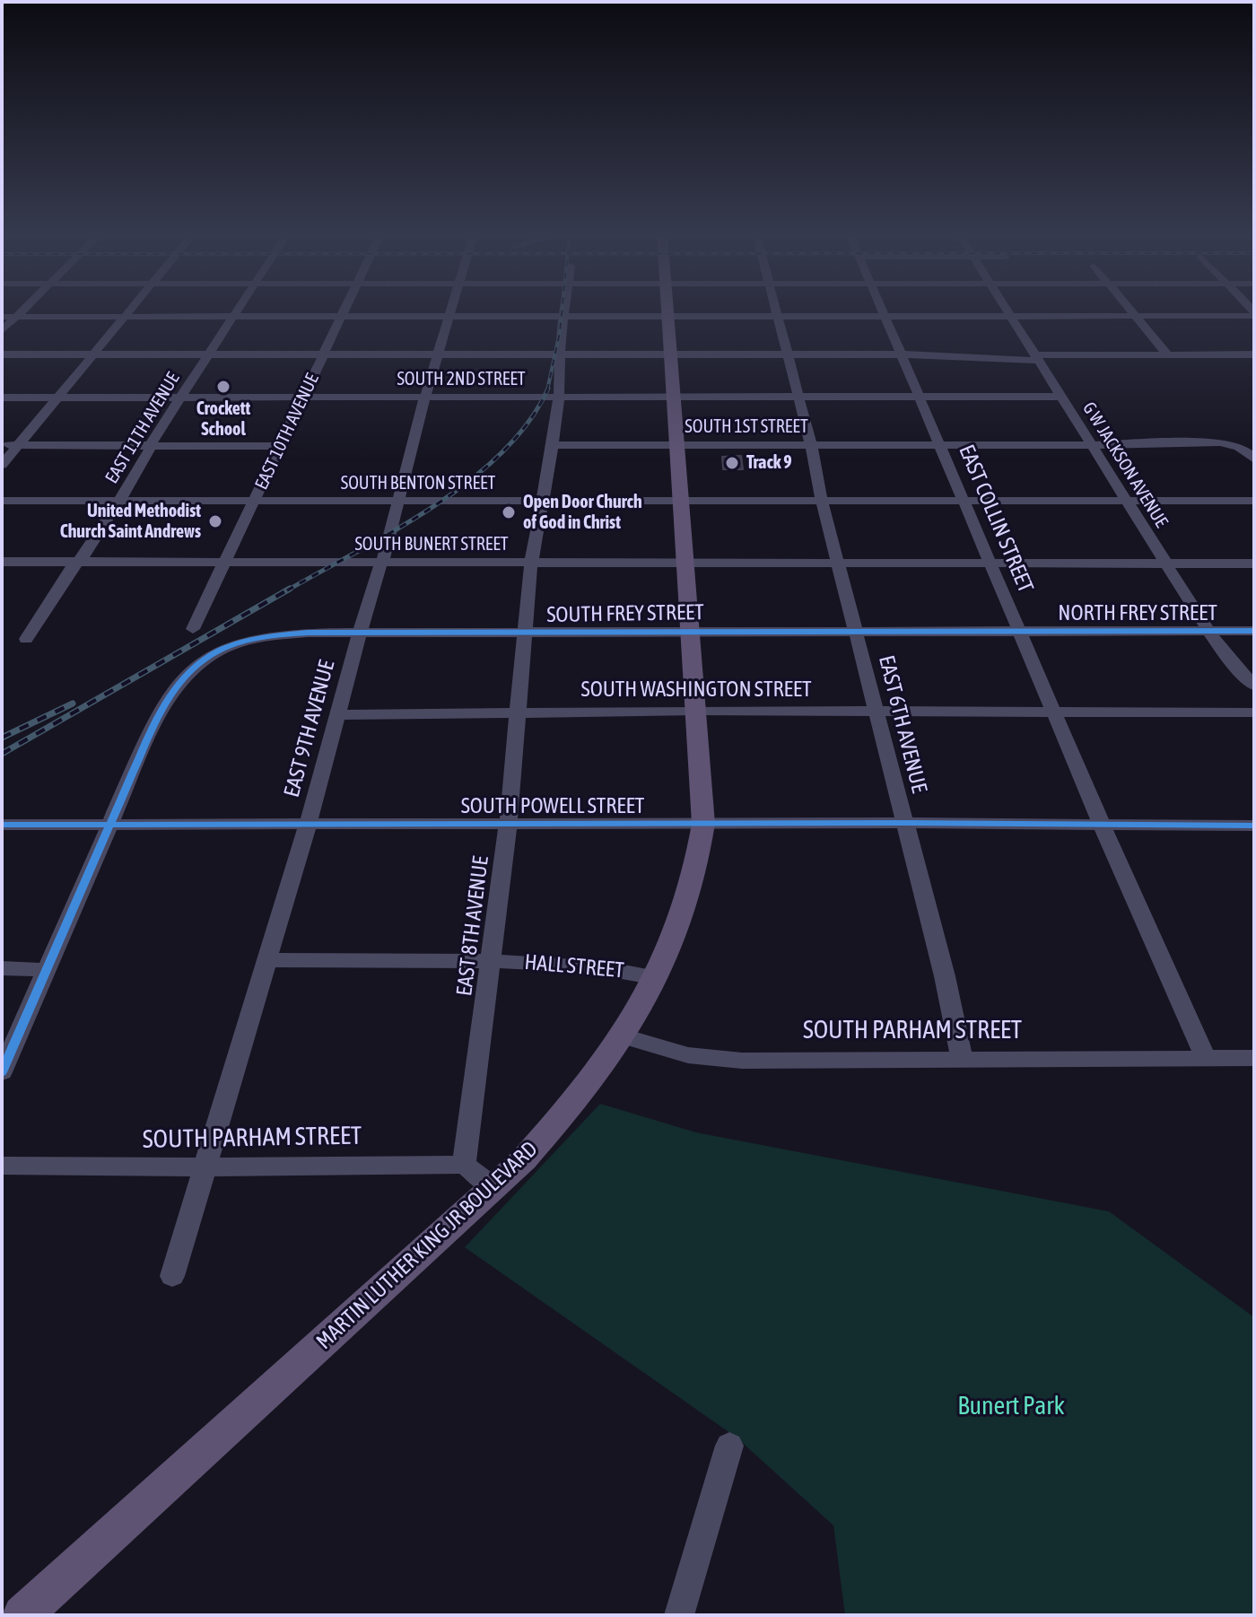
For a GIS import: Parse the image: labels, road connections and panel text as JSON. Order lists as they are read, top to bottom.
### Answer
{
  "streets": {
    "main road": ["MARTIN LUTHER KING JR BOULEVARD"],
    "street": [
      "SOUTH 2ND STREET",
      "SOUTH 1ST STREET",
      "EAST 11TH AVENUE",
      "EAST 10TH AVENUE",
      "G W JACKSON AVENUE",
      "SOUTH BENTON STREET",
      "EAST COLLIN STREET",
      "SOUTH BUNERT STREET",
      "NORTH FREY STREET",
      "SOUTH FREY STREET",
      "SOUTH WASHINGTON STREET",
      "EAST 6TH AVENUE",
      "EAST 9TH AVENUE",
      "SOUTH POWELL STREET",
      "EAST 8TH AVENUE",
      "HALL STREET",
      "SOUTH PARHAM STREET"
    ]
  },
  "crossings": [
    ["SOUTH 2ND STREET", "EAST 11TH AVENUE"],
    ["SOUTH 2ND STREET", "EAST 10TH AVENUE"],
    ["SOUTH 2ND STREET", "G W JACKSON AVENUE"],
    ["SOUTH 2ND STREET", "EAST COLLIN STREET"],
    ["SOUTH 2ND STREET", "EAST 6TH AVENUE"],
    ["SOUTH 2ND STREET", "EAST 9TH AVENUE"],
    ["SOUTH 2ND STREET", "EAST 8TH AVENUE"],
    ["SOUTH 2ND STREET", "MARTIN LUTHER KING JR BOULEVARD"],
    ["SOUTH 1ST STREET", "G W JACKSON AVENUE"],
    ["SOUTH 1ST STREET", "EAST COLLIN STREET"],
    ["SOUTH 1ST STREET", "EAST 6TH AVENUE"],
    ["SOUTH 1ST STREET", "EAST 8TH AVENUE"],
    ["SOUTH 1ST STREET", "MARTIN LUTHER KING JR BOULEVARD"],
    ["EAST 11TH AVENUE", "SOUTH BENTON STREET"],
    ["EAST 11TH AVENUE", "SOUTH BUNERT STREET"],
    ["EAST 10TH AVENUE", "SOUTH BENTON STREET"],
    ["EAST 10TH AVENUE", "SOUTH BUNERT STREET"],
    ["G W JACKSON AVENUE", "SOUTH BENTON STREET"],
    ["G W JACKSON AVENUE", "SOUTH BUNERT STREET"],
    ["G W JACKSON AVENUE", "NORTH FREY STREET"],
    ["SOUTH BENTON STREET", "EAST COLLIN STREET"],
    ["SOUTH BENTON STREET", "EAST 6TH AVENUE"],
    ["SOUTH BENTON STREET", "EAST 9TH AVENUE"],
    ["SOUTH BENTON STREET", "EAST 8TH AVENUE"],
    ["SOUTH BENTON STREET", "MARTIN LUTHER KING JR BOULEVARD"],
    ["EAST COLLIN STREET", "SOUTH BUNERT STREET"],
    ["EAST COLLIN STREET", "NORTH FREY STREET"],
    ["EAST COLLIN STREET", "SOUTH FREY STREET"],
    ["EAST COLLIN STREET", "SOUTH WASHINGTON STREET"],
    ["EAST COLLIN STREET", "SOUTH POWELL STREET"],
    ["EAST COLLIN STREET", "SOUTH PARHAM STREET"],
    ["SOUTH BUNERT STREET", "EAST 6TH AVENUE"],
    ["SOUTH BUNERT STREET", "EAST 9TH AVENUE"],
    ["SOUTH BUNERT STREET", "EAST 8TH AVENUE"],
    ["SOUTH BUNERT STREET", "MARTIN LUTHER KING JR BOULEVARD"],
    ["NORTH FREY STREET", "SOUTH FREY STREET"],
    ["SOUTH FREY STREET", "EAST 6TH AVENUE"],
    ["SOUTH FREY STREET", "EAST 9TH AVENUE"],
    ["SOUTH FREY STREET", "SOUTH POWELL STREET"],
    ["SOUTH FREY STREET", "EAST 8TH AVENUE"],
    ["SOUTH FREY STREET", "MARTIN LUTHER KING JR BOULEVARD"],
    ["SOUTH WASHINGTON STREET", "EAST 6TH AVENUE"],
    ["SOUTH WASHINGTON STREET", "EAST 9TH AVENUE"],
    ["SOUTH WASHINGTON STREET", "EAST 8TH AVENUE"],
    ["SOUTH WASHINGTON STREET", "MARTIN LUTHER KING JR BOULEVARD"],
    ["EAST 6TH AVENUE", "SOUTH POWELL STREET"],
    ["EAST 6TH AVENUE", "SOUTH PARHAM STREET"],
    ["EAST 9TH AVENUE", "SOUTH POWELL STREET"],
    ["EAST 9TH AVENUE", "HALL STREET"],
    ["EAST 9TH AVENUE", "SOUTH PARHAM STREET"],
    ["SOUTH POWELL STREET", "EAST 8TH AVENUE"],
    ["SOUTH POWELL STREET", "MARTIN LUTHER KING JR BOULEVARD"],
    ["EAST 8TH AVENUE", "HALL STREET"],
    ["EAST 8TH AVENUE", "SOUTH PARHAM STREET"],
    ["HALL STREET", "MARTIN LUTHER KING JR BOULEVARD"],
    ["SOUTH PARHAM STREET", "MARTIN LUTHER KING JR BOULEVARD"]
  ],
  "parks": ["Bunert Park"],
  "places": [
    "Crockett School",
    "Track 9",
    "Open Door Church of God in Christ",
    "United Methodist Church Saint Andrews"
  ]
}
